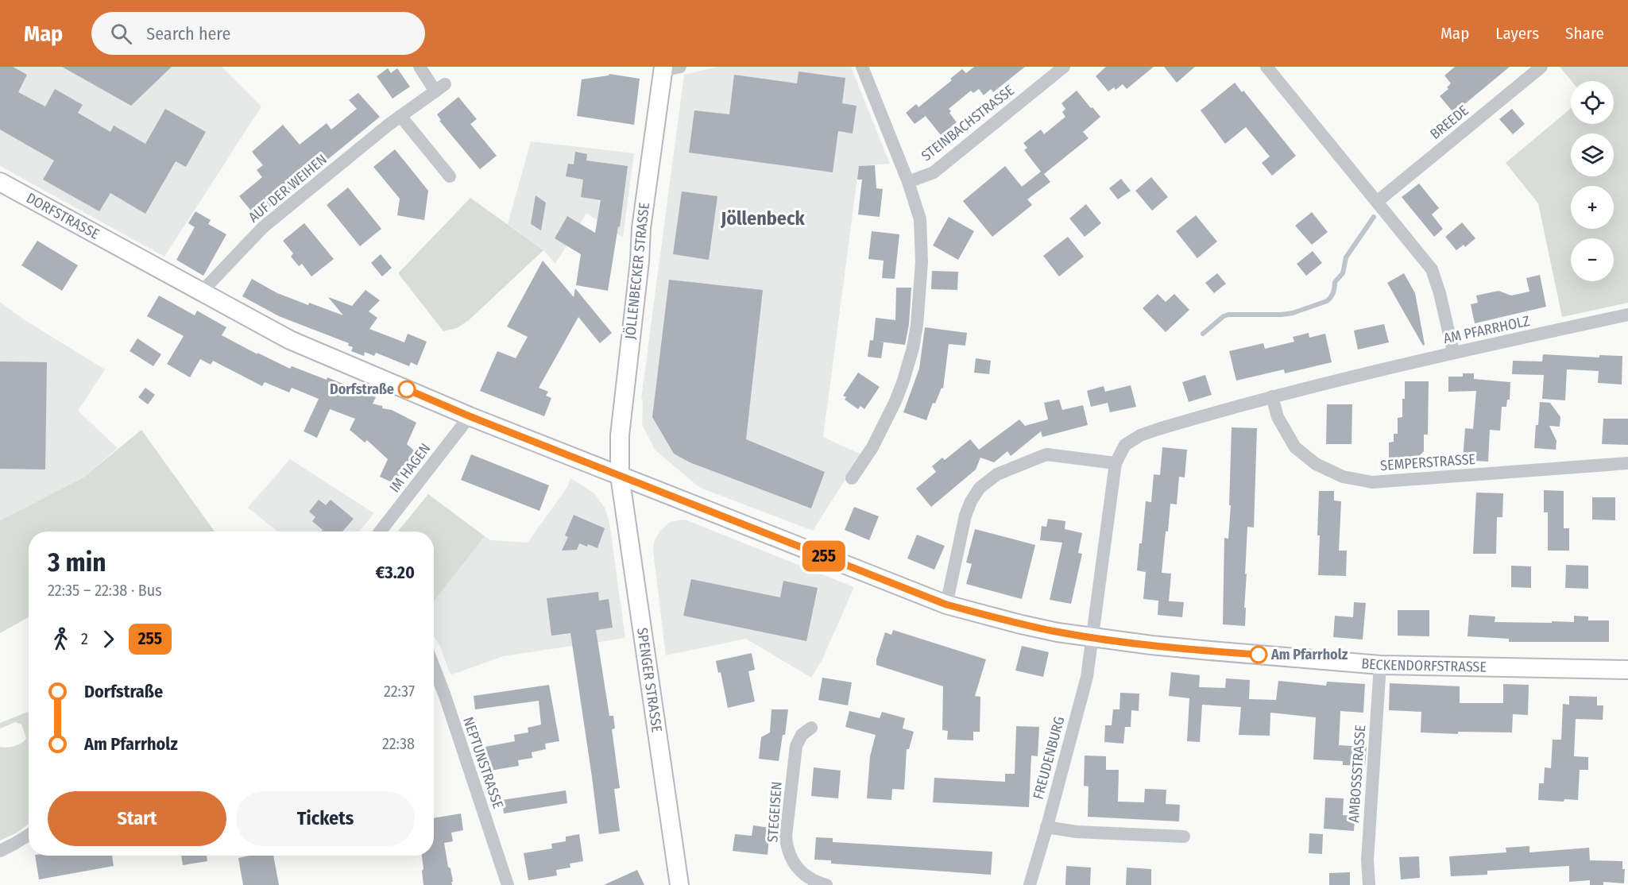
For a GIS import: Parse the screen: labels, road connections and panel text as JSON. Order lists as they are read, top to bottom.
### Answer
{
  "streets": {
    "main road": [
      "DORFSTRASSE",
      "JÖLLENBECKER STRASSE",
      "BECKENDORFSTRASSE",
      "SPENGER STRASSE"
    ],
    "street": [
      "BREEDE",
      "STEINBACHSTRASSE",
      "AUF DER WEIHEN",
      "AM PFARRHOLZ",
      "SEMPERSTRASSE",
      "IM HAGEN",
      "FREUDENBURG",
      "NEPTUNSTRASSE",
      "AMBOSSSTRASSE",
      "STEGEISEN"
    ]
  },
  "crossings": [
    ["AUF DER WEIHEN", "DORFSTRASSE"],
    ["DORFSTRASSE", "JÖLLENBECKER STRASSE"],
    ["DORFSTRASSE", "IM HAGEN"],
    ["DORFSTRASSE", "BECKENDORFSTRASSE"],
    ["DORFSTRASSE", "SPENGER STRASSE"],
    ["JÖLLENBECKER STRASSE", "BECKENDORFSTRASSE"],
    ["JÖLLENBECKER STRASSE", "SPENGER STRASSE"],
    ["AM PFARRHOLZ", "SEMPERSTRASSE"],
    ["AM PFARRHOLZ", "BECKENDORFSTRASSE"],
    ["AM PFARRHOLZ", "FREUDENBURG"],
    ["BECKENDORFSTRASSE", "SPENGER STRASSE"],
    ["BECKENDORFSTRASSE", "FREUDENBURG"],
    ["BECKENDORFSTRASSE", "AMBOSSSTRASSE"]
  ],
  "districts": ["Jöllenbeck"],
  "places": ["Dorfstraße", "Am Pfarrholz"],
  "lines": ["bus line 255"],
  "page": {
    "header": "Map",
    "search": "Search here",
    "nav": ["Map", "Layers", "Share"],
    "on_map": "255",
    "map_buttons": ["+", "−"],
    "heading": ["3 min", "22:35 – 22:38 · Bus", "€3.20"],
    "legs": ["2", "255"],
    "list": [
      {
        "name": "Dorfstraße",
        "value": "22:37"
      },
      {
        "name": "Am Pfarrholz",
        "value": "22:38"
      }
    ],
    "buttons": ["Start", "Tickets"]
  }
}
